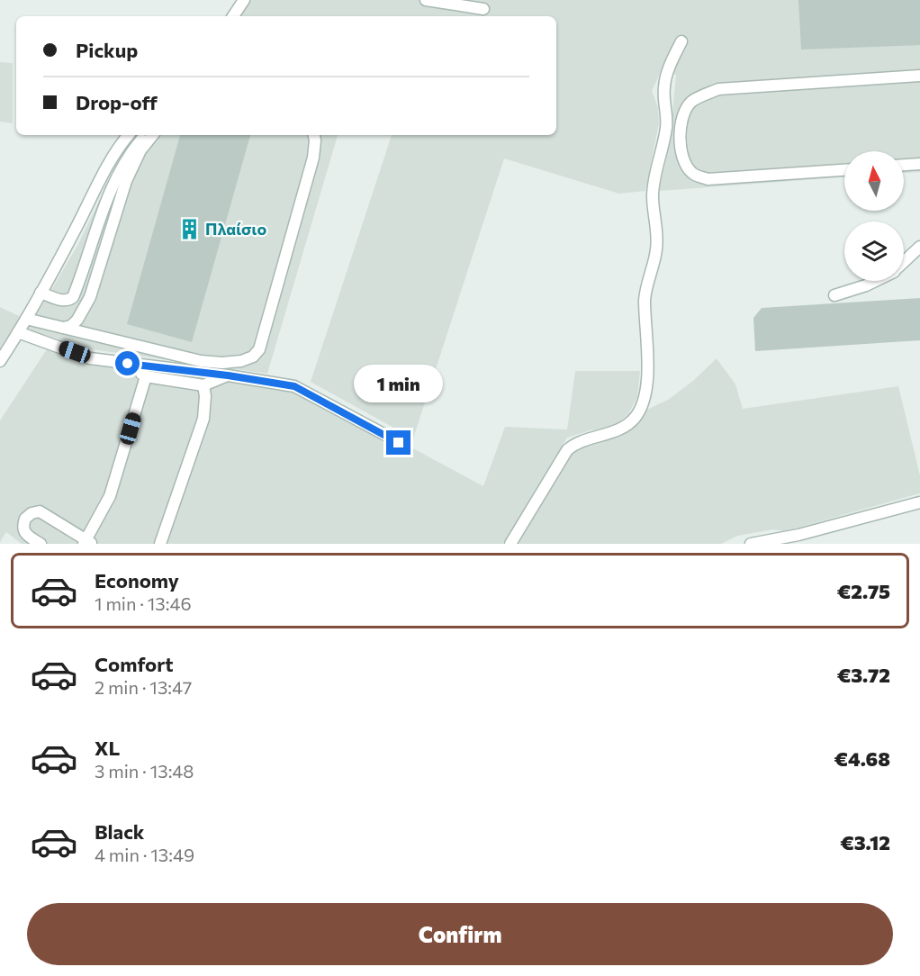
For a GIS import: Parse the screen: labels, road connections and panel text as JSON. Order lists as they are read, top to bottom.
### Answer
{
  "places": {
    "building": ["Πλαίσιο"]
  },
  "north": "top",
  "page": {
    "banner": ["Pickup", "Drop-off"],
    "bubble": "1 min",
    "list": [
      {
        "name": "Economy",
        "note": "1 min · 13:46",
        "value": "€2.75"
      },
      {
        "name": "Comfort",
        "note": "2 min · 13:47",
        "value": "€3.72"
      },
      {
        "name": "XL",
        "note": "3 min · 13:48",
        "value": "€4.68"
      },
      {
        "name": "Black",
        "note": "4 min · 13:49",
        "value": "€3.12"
      }
    ],
    "buttons": "Confirm"
  }
}
